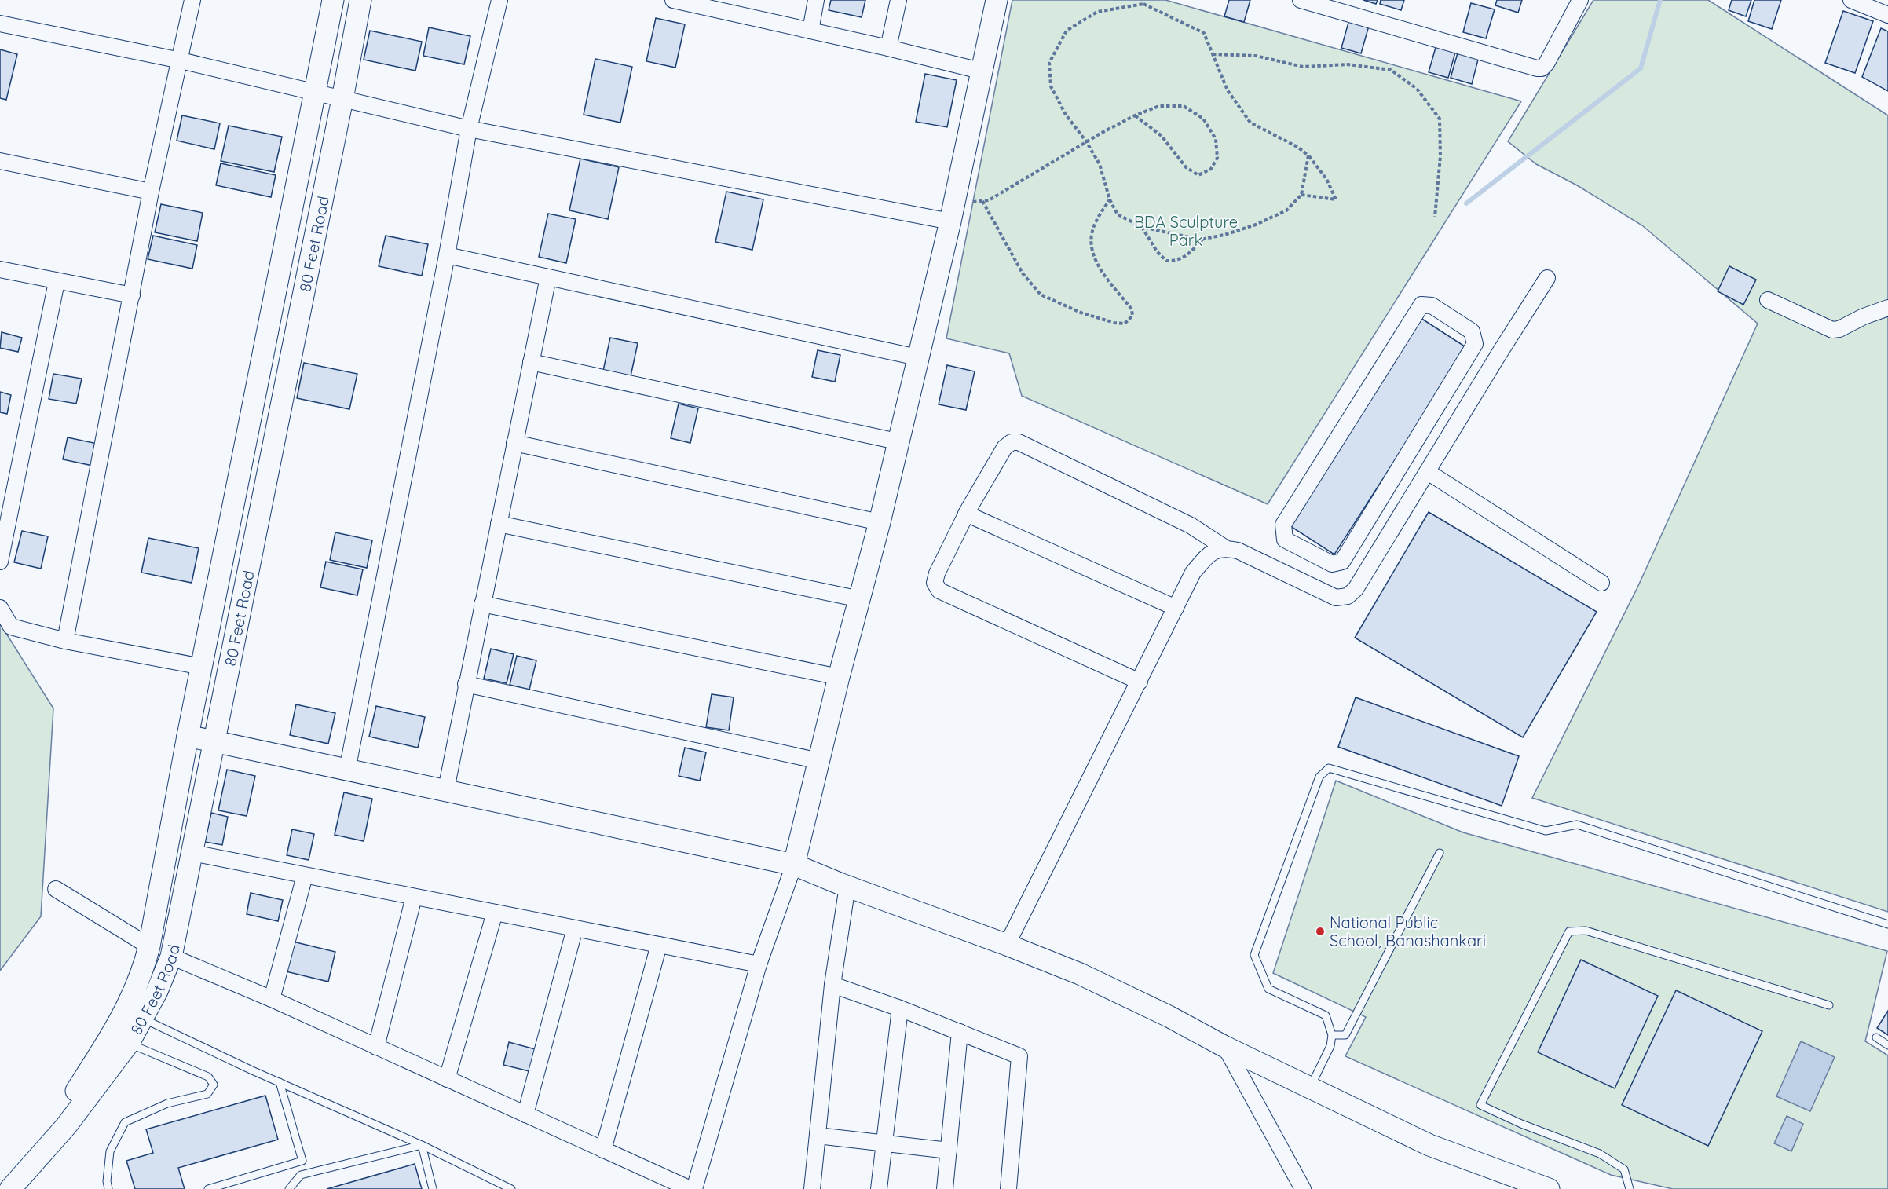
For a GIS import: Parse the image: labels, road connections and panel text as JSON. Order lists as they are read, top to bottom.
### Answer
{
  "streets": {
    "main road": ["80 Feet Road"]
  },
  "parks": ["BDA Sculpture Park"],
  "places": ["National Public School, Banashankari"]
}
